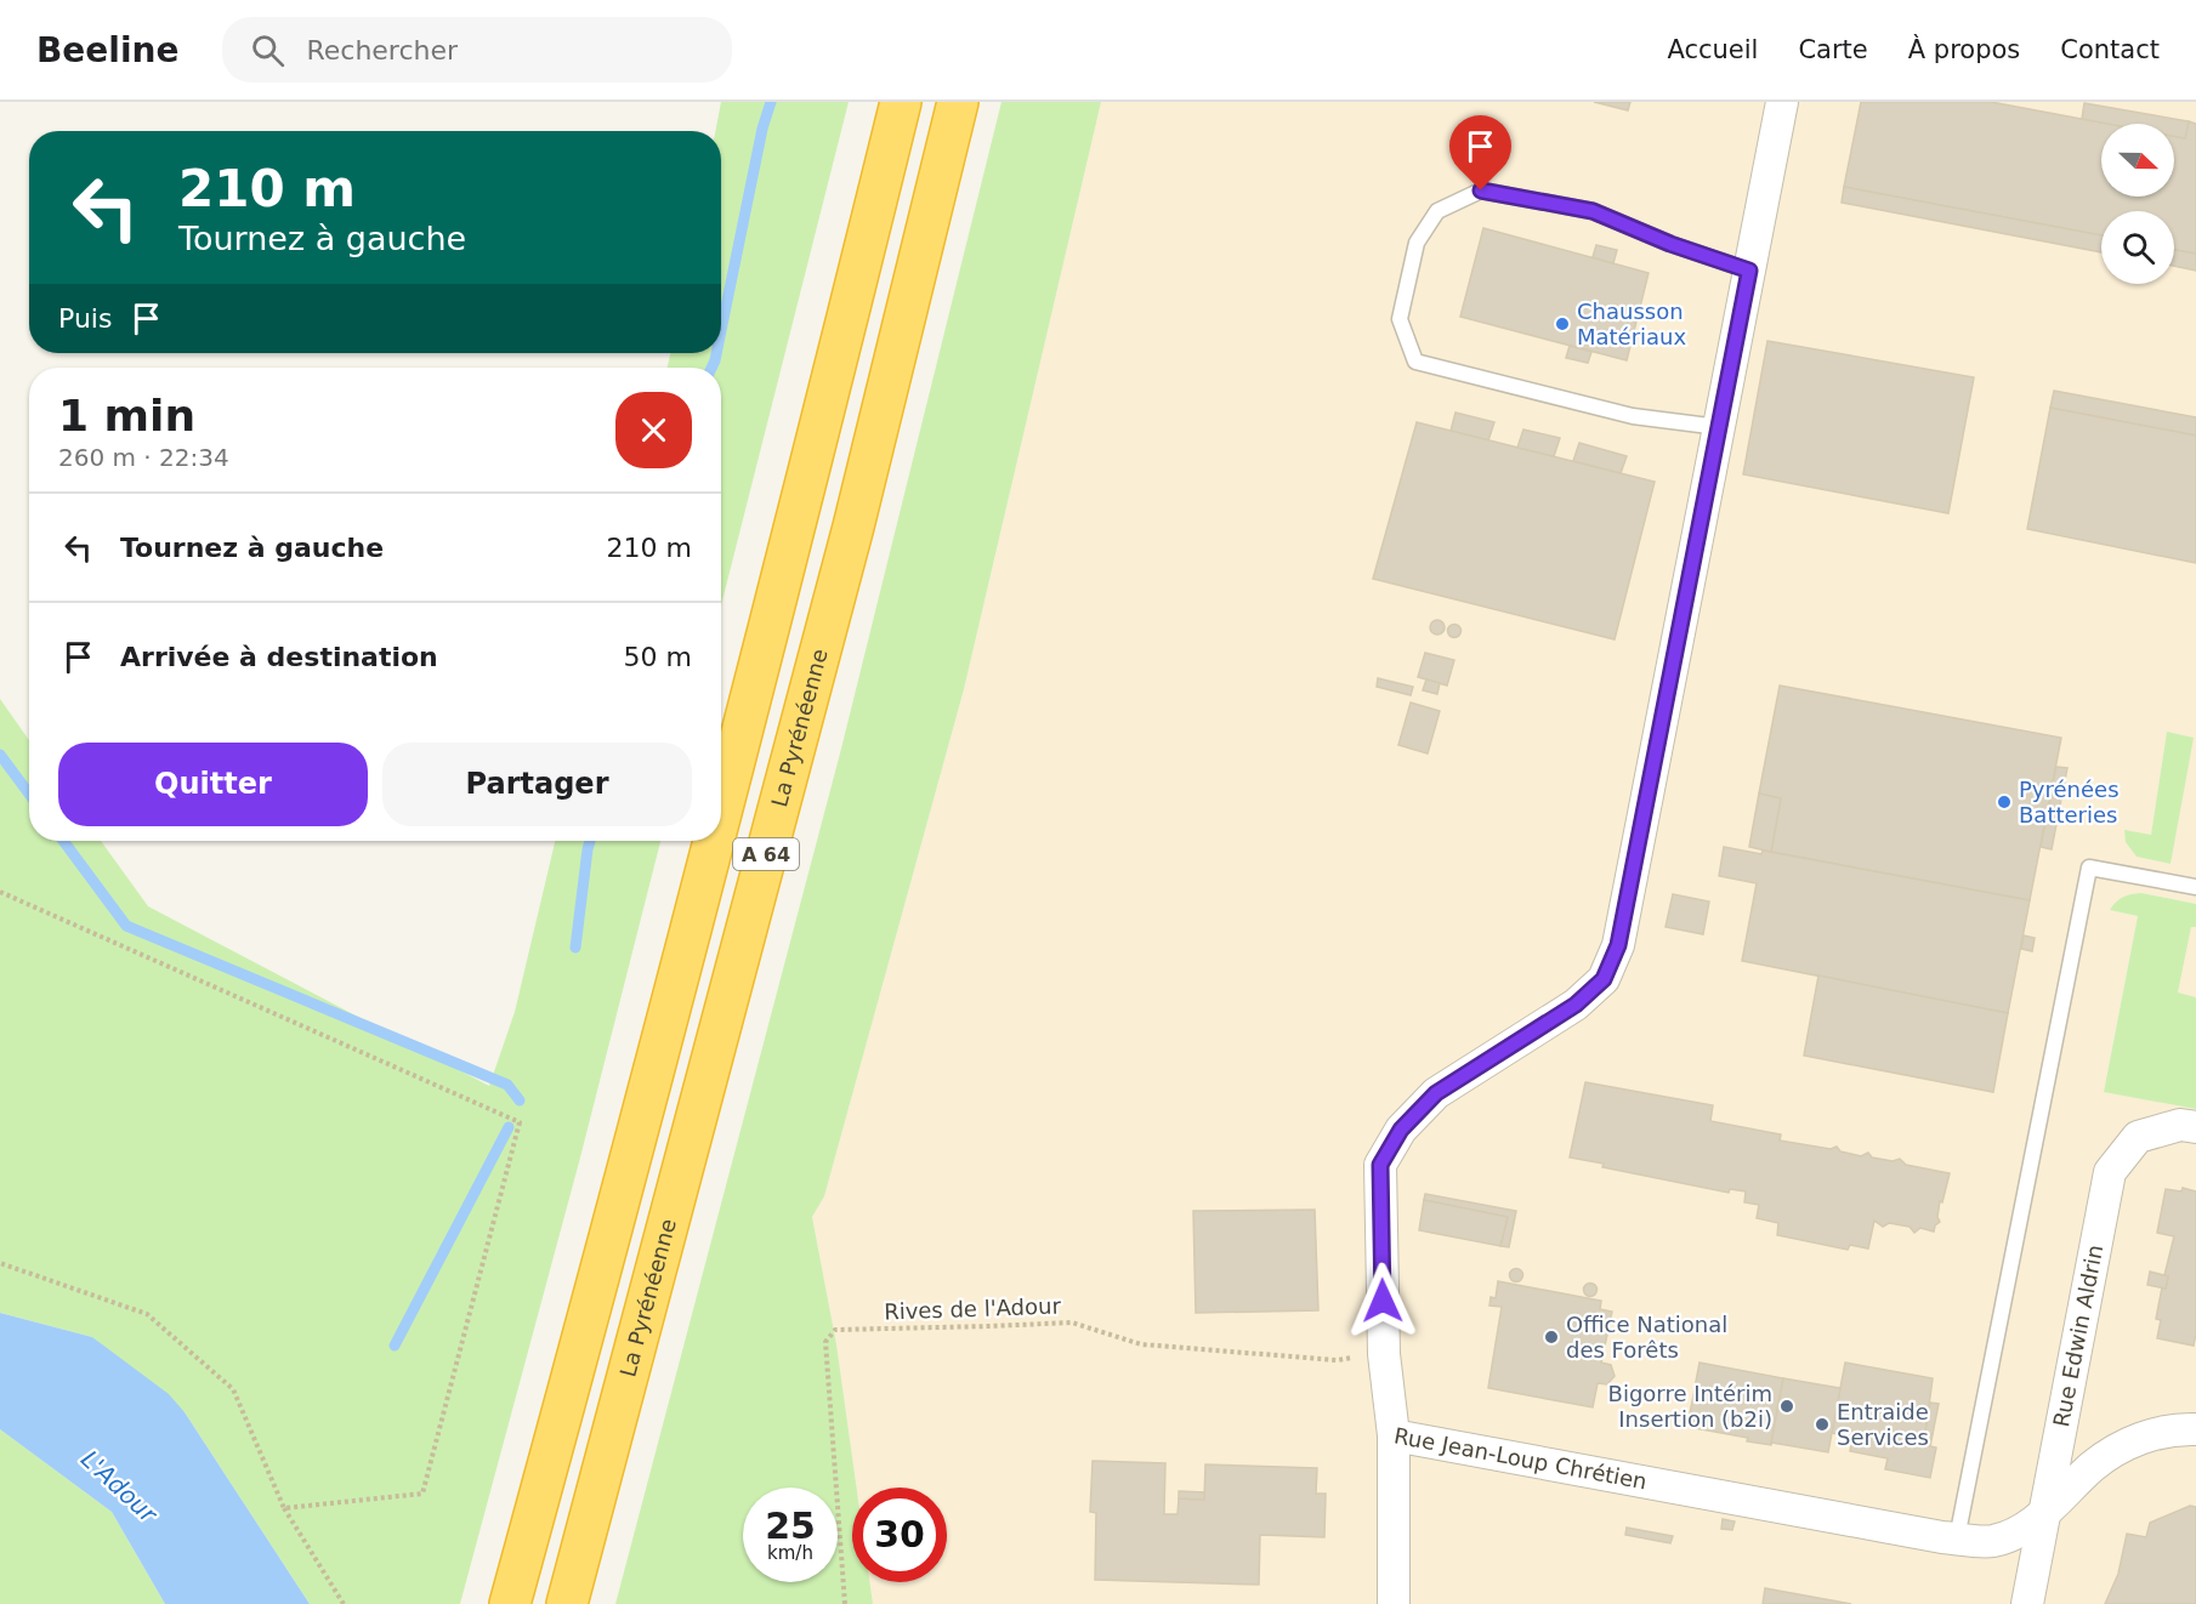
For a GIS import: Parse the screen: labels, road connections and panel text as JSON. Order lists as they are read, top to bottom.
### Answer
{
  "streets": {
    "highway": ["La Pyrénéenne", "A 64"],
    "street": ["Rue Edwin Aldrin", "Rue Jean-Loup Chrétien"],
    "path": ["Rives de l'Adour"]
  },
  "crossings": [
    ["Rives de l'Adour", "Rue Jean-Loup Chrétien"],
    ["Rue Edwin Aldrin", "Rue Jean-Loup Chrétien"]
  ],
  "water": ["L'Adour"],
  "places": [
    "Chausson Matériaux",
    "Pyrénées Batteries",
    "Office National des Forêts",
    "Bigorre Intérim Insertion (b2i)",
    "Entraide Services"
  ],
  "north": "right",
  "page": {
    "header": "Beeline",
    "search": "Rechercher",
    "nav": [
      "Accueil",
      "Carte",
      "À propos",
      "Contact"
    ],
    "turn": ["210 m", "Tournez à gauche"],
    "then": "Puis",
    "heading": ["1 min", "260 m · 22:34"],
    "list": [
      {
        "name": "Tournez à gauche",
        "value": "210 m"
      },
      {
        "name": "Arrivée à destination",
        "value": "50 m"
      }
    ],
    "buttons": ["Quitter", "Partager"],
    "speed": "25 km/h",
    "limit": "30"
  }
}
